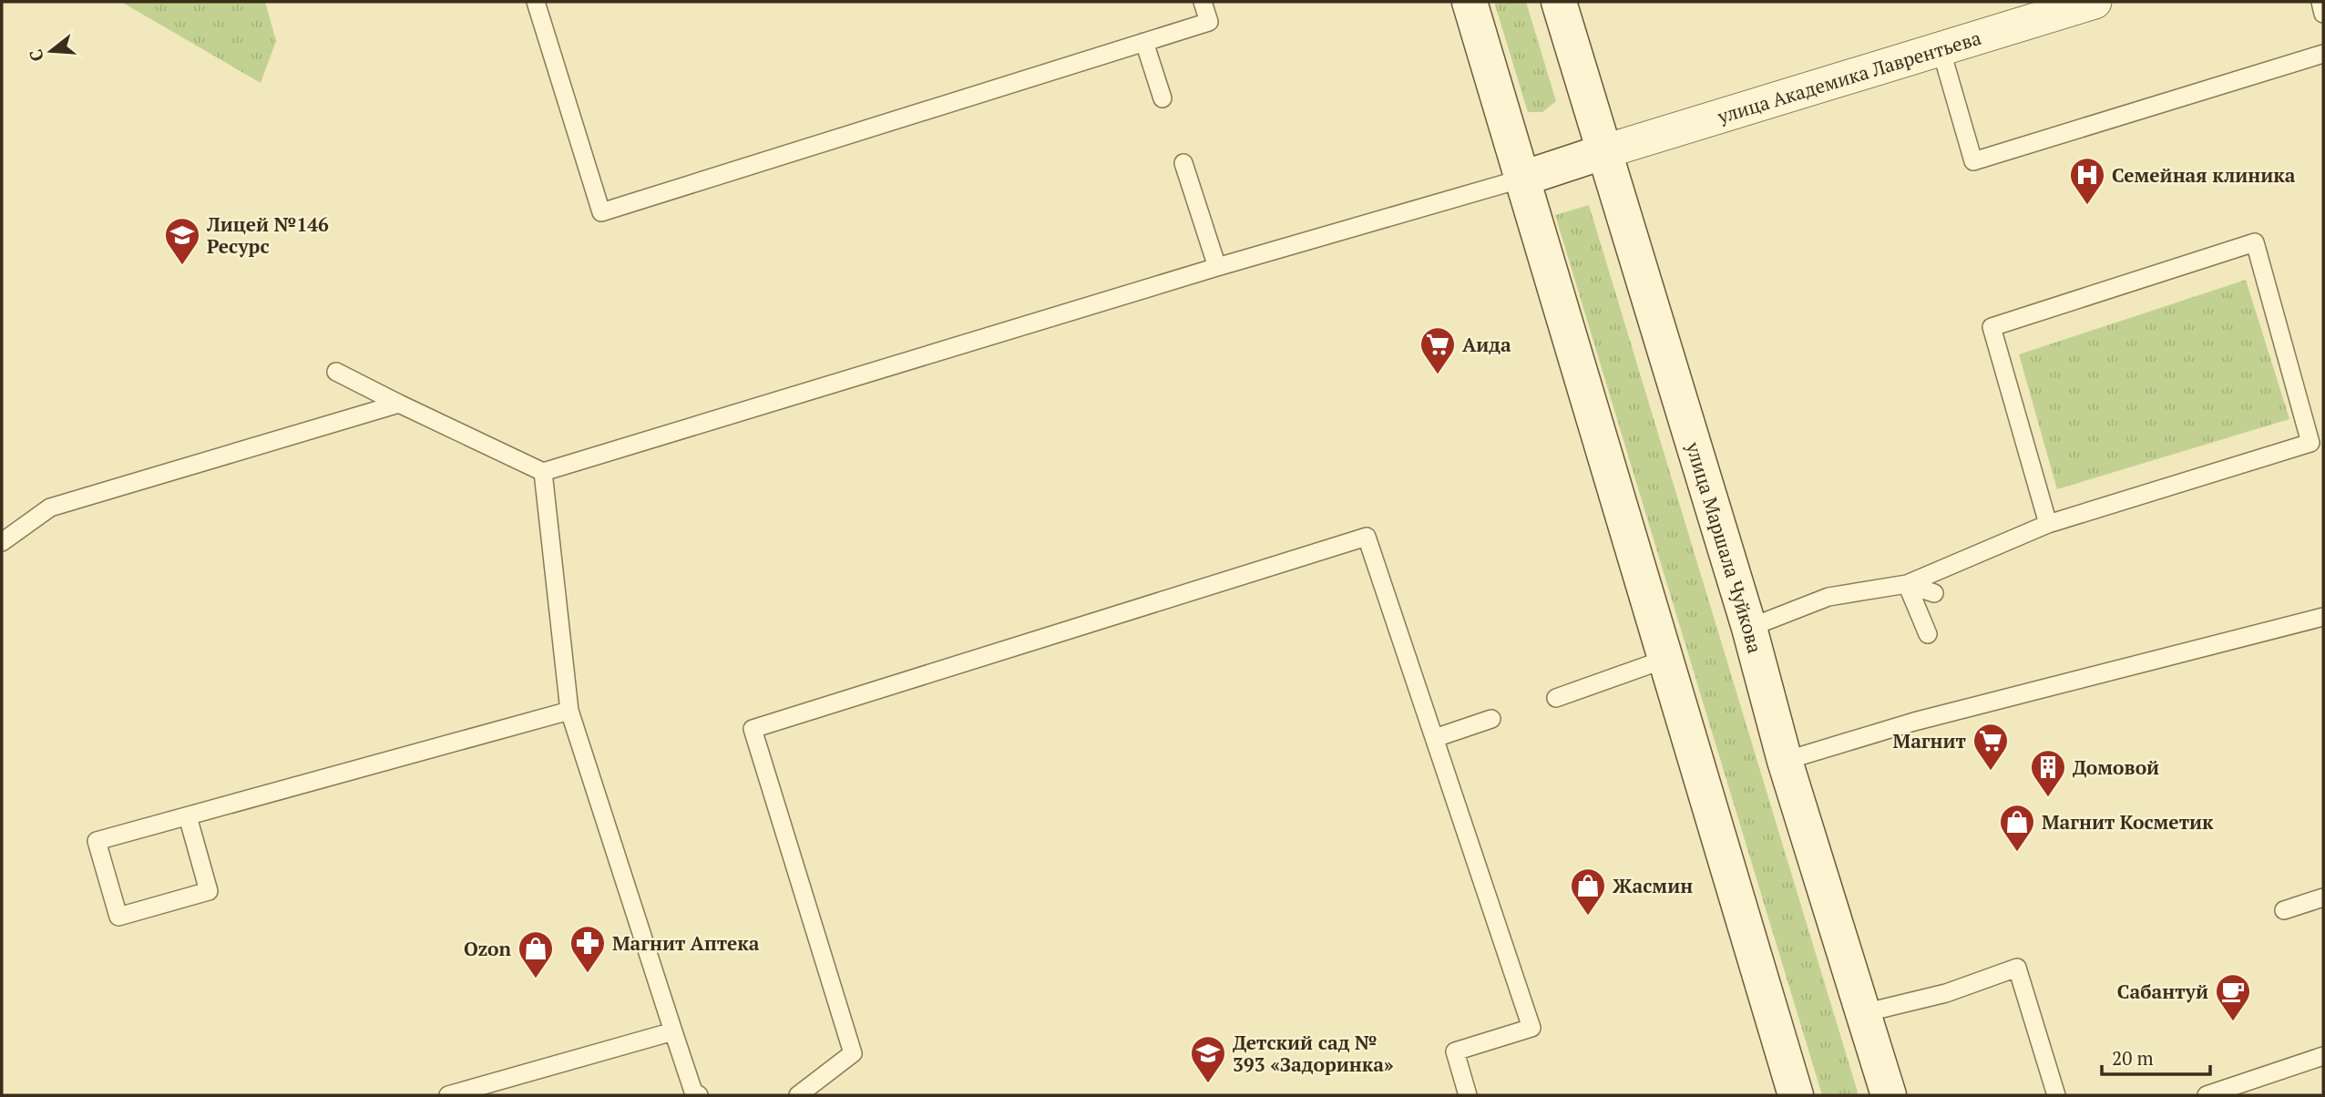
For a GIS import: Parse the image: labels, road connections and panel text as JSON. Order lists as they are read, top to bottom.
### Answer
{
  "streets": {
    "main road": ["улица Маршала Чуйкова"],
    "street": ["улица Академика Лаврентьева"]
  },
  "crossings": [
    ["улица Академика Лаврентьева", "улица Маршала Чуйкова"]
  ],
  "places": {
    "hospital": ["Семейная клиника"],
    "school or university": ["Лицей №146 Ресурс", "Детский сад № 393 «Задоринка»"],
    "supermarket": ["Аида", "Магнит"],
    "building": ["Домовой"],
    "shop": ["Магнит Косметик", "Жасмин", "Ozon"],
    "pharmacy": ["Магнит Аптека"],
    "cafe": ["Сабантуй"]
  },
  "scale_bar": "20 m",
  "north": "left"
}
